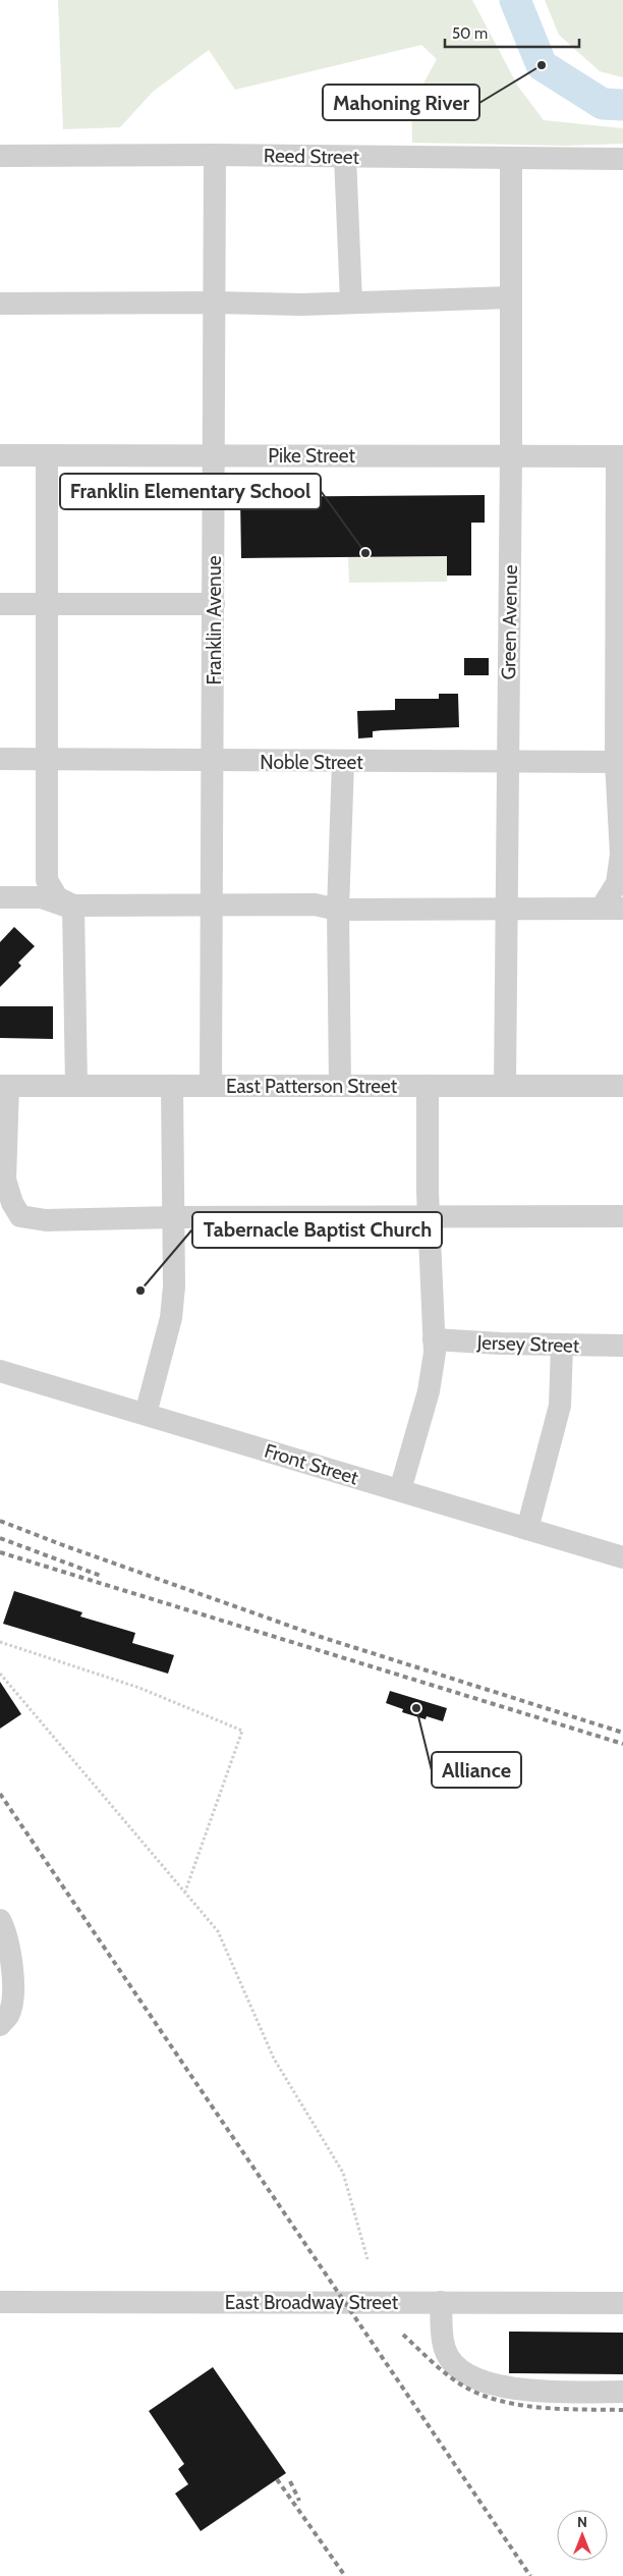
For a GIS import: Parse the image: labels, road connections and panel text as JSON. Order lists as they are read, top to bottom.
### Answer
{
  "streets": {
    "street": [
      "Reed Street",
      "Pike Street",
      "Franklin Avenue",
      "Green Avenue",
      "Noble Street",
      "East Patterson Street",
      "Jersey Street",
      "Front Street",
      "East Broadway Street"
    ]
  },
  "crossings": [
    ["Reed Street", "Franklin Avenue"],
    ["Reed Street", "Green Avenue"],
    ["Pike Street", "Franklin Avenue"],
    ["Pike Street", "Green Avenue"],
    ["Franklin Avenue", "Noble Street"],
    ["Franklin Avenue", "East Patterson Street"],
    ["Green Avenue", "Noble Street"],
    ["Green Avenue", "East Patterson Street"]
  ],
  "places": [
    "Mahoning River",
    "Franklin Elementary School",
    "Tabernacle Baptist Church",
    "Alliance"
  ],
  "scale_bar": "50 m",
  "north": "top"
}
